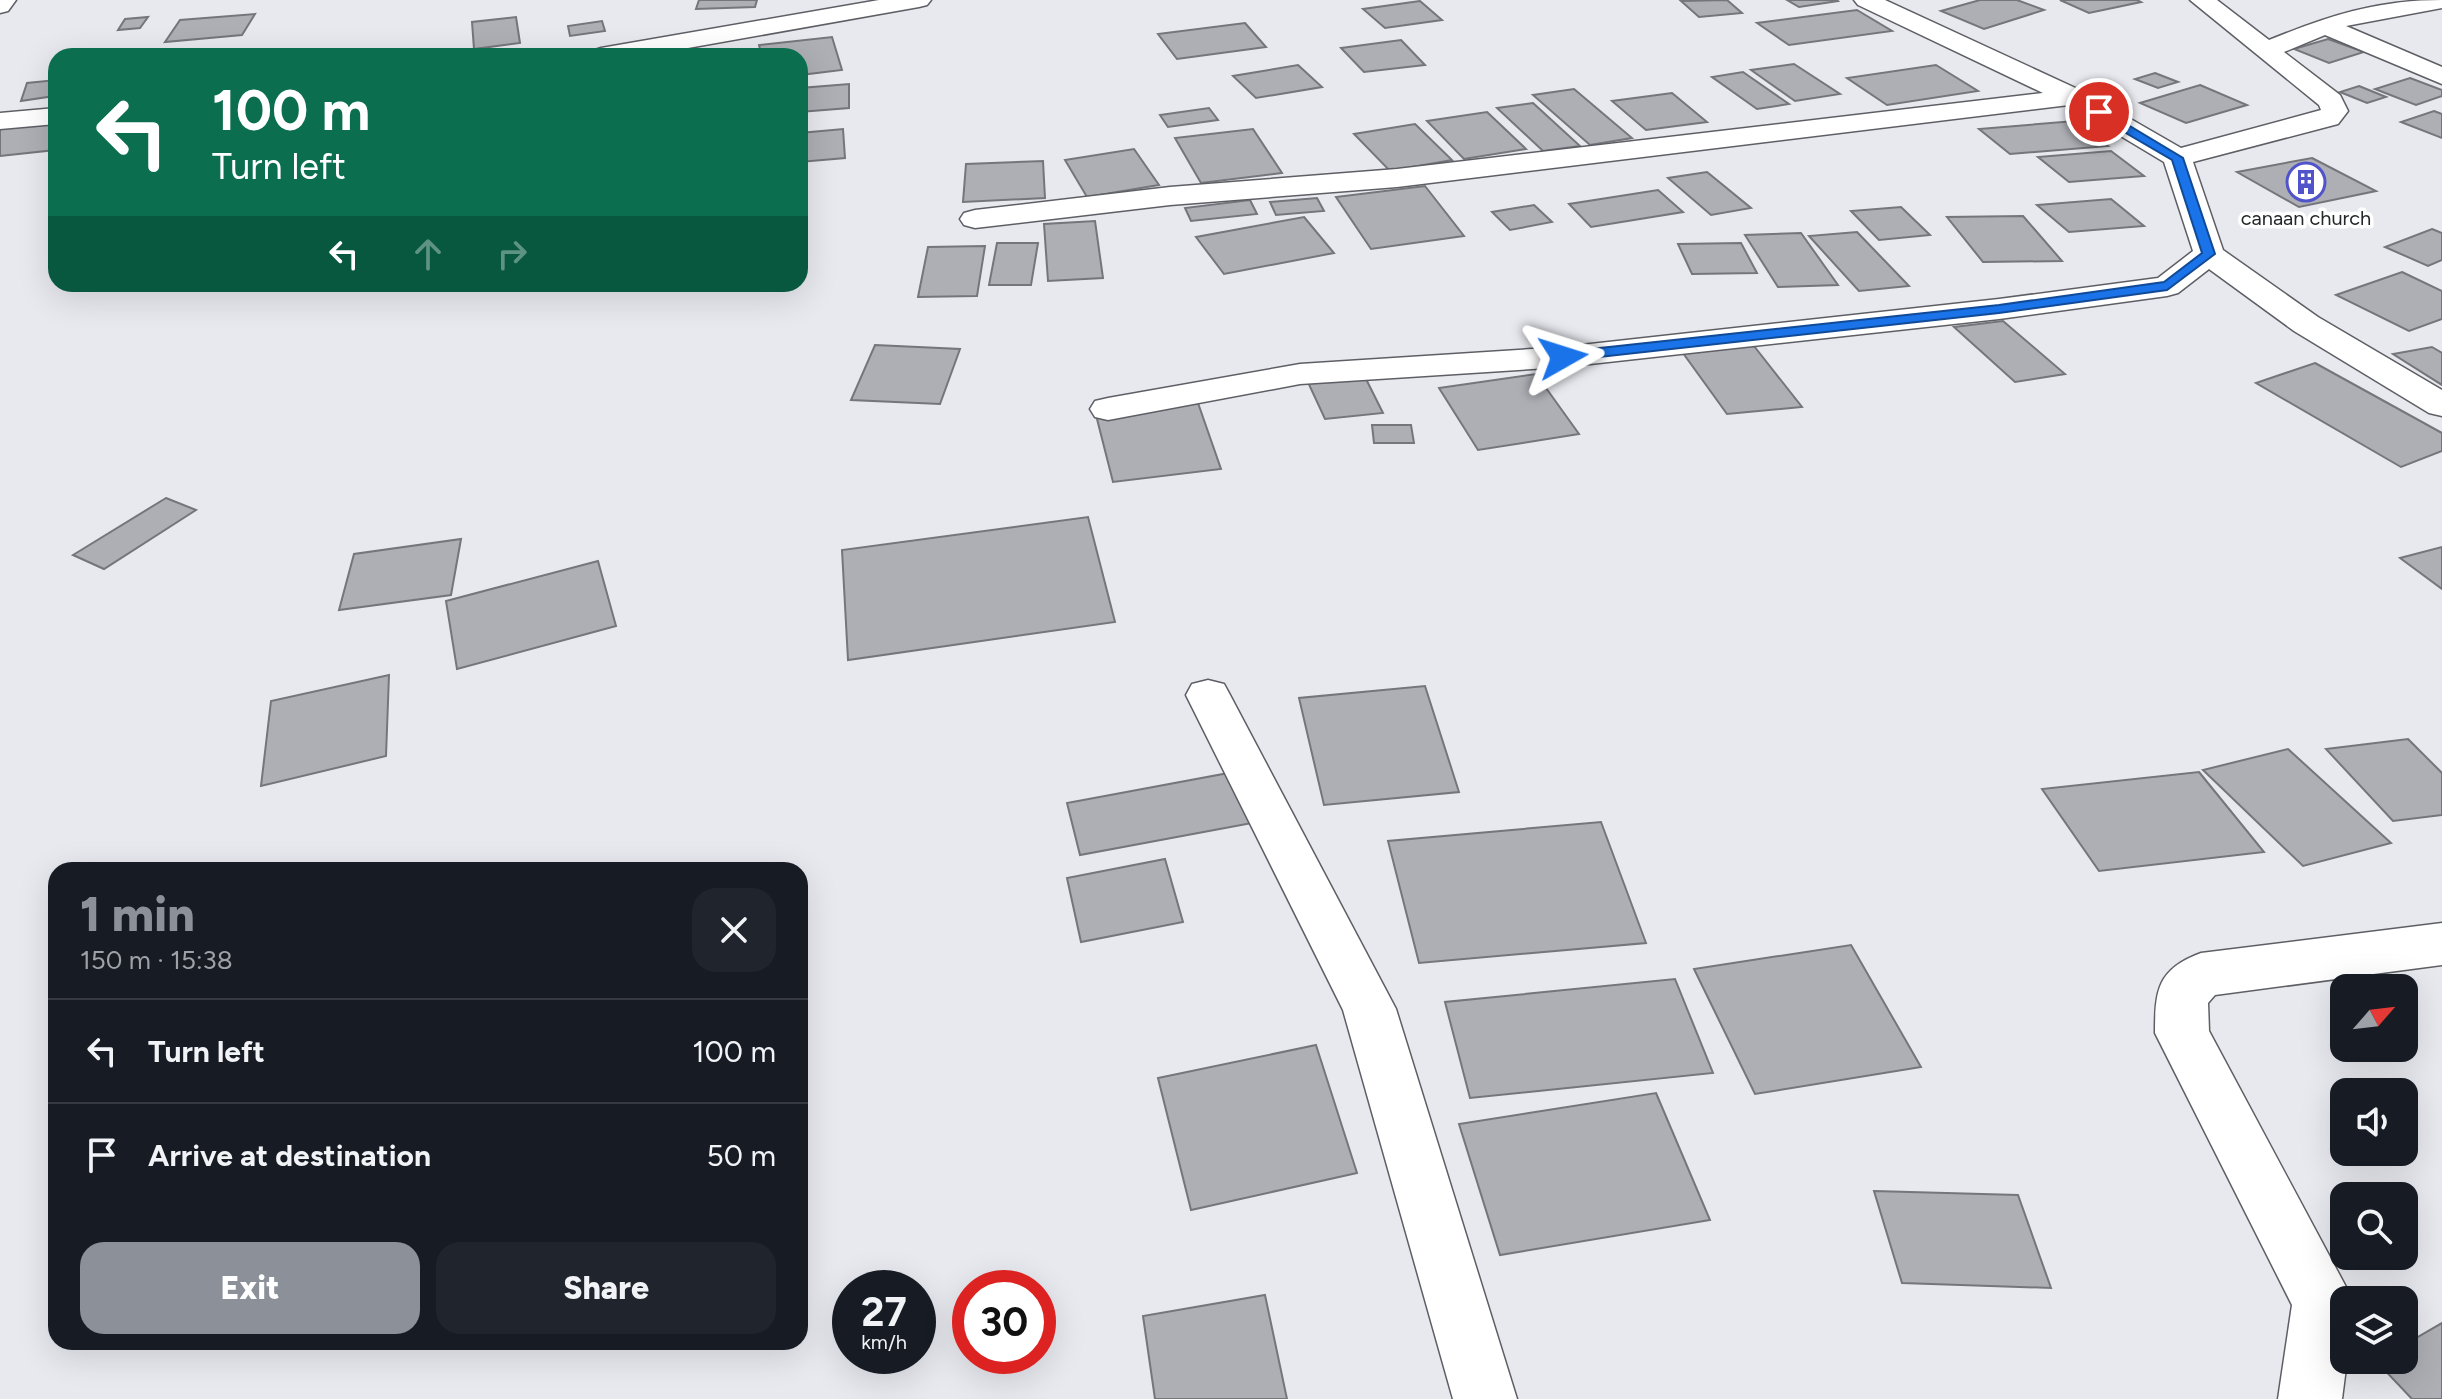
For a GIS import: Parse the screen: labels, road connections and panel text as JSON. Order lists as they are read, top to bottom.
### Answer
{
  "places": {
    "building": ["canaan church"]
  },
  "north": "top right",
  "page": {
    "turn": ["100 m", "Turn left"],
    "heading": ["1 min", "150 m · 15:38"],
    "list": [
      {
        "name": "Turn left",
        "value": "100 m"
      },
      {
        "name": "Arrive at destination",
        "value": "50 m"
      }
    ],
    "buttons": ["Exit", "Share"],
    "speed": "27 km/h",
    "limit": "30"
  }
}
